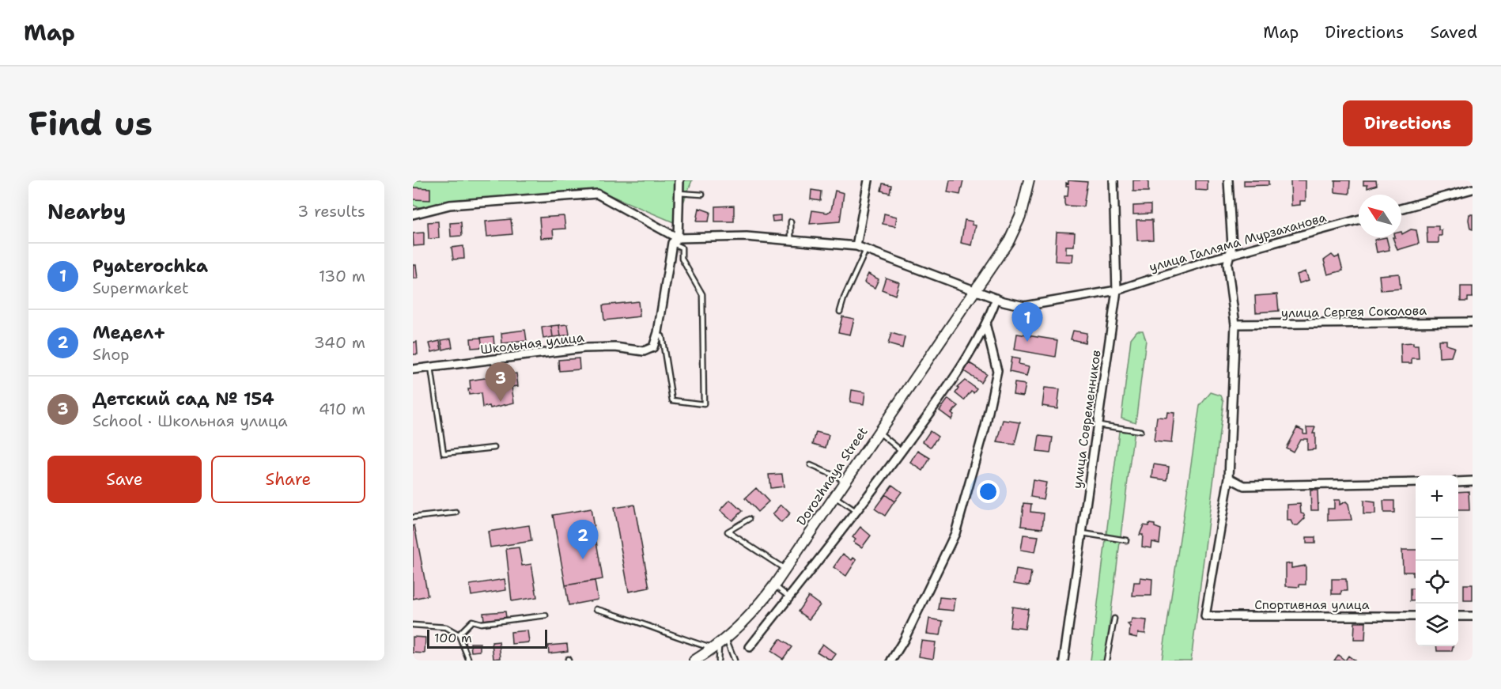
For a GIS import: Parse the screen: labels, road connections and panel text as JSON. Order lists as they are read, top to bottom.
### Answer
{
  "streets": {
    "street": [
      "улица Галляма Мурзаханова",
      "улица Сергея Соколова",
      "Школьная улица",
      "улица Современников",
      "Dorozhnaya Street",
      "Спортивная улица"
    ]
  },
  "crossings": [
    ["улица Галляма Мурзаханова", "улица Современников"],
    ["улица Галляма Мурзаханова", "Dorozhnaya Street"]
  ],
  "scale_bar": "100 m",
  "north": "top left",
  "page": {
    "header": "Map",
    "nav": ["Map", "Directions", "Saved"],
    "buttons": [
      "Directions",
      ["Save", "Share"]
    ],
    "title": "Find us",
    "heading": ["Nearby", "3 results"],
    "list": [
      {
        "mark": "1",
        "name": "Pyaterochka",
        "note": "Supermarket",
        "value": "130 m"
      },
      {
        "mark": "2",
        "name": "Медел+",
        "note": "Shop",
        "value": "340 m"
      },
      {
        "mark": "3",
        "name": "Детский сад № 154",
        "note": "School · Школьная улица",
        "value": "410 m"
      }
    ],
    "pins": ["1", "3", "2"],
    "map_buttons": ["+", "−"],
    "scale": "100 m"
  }
}
